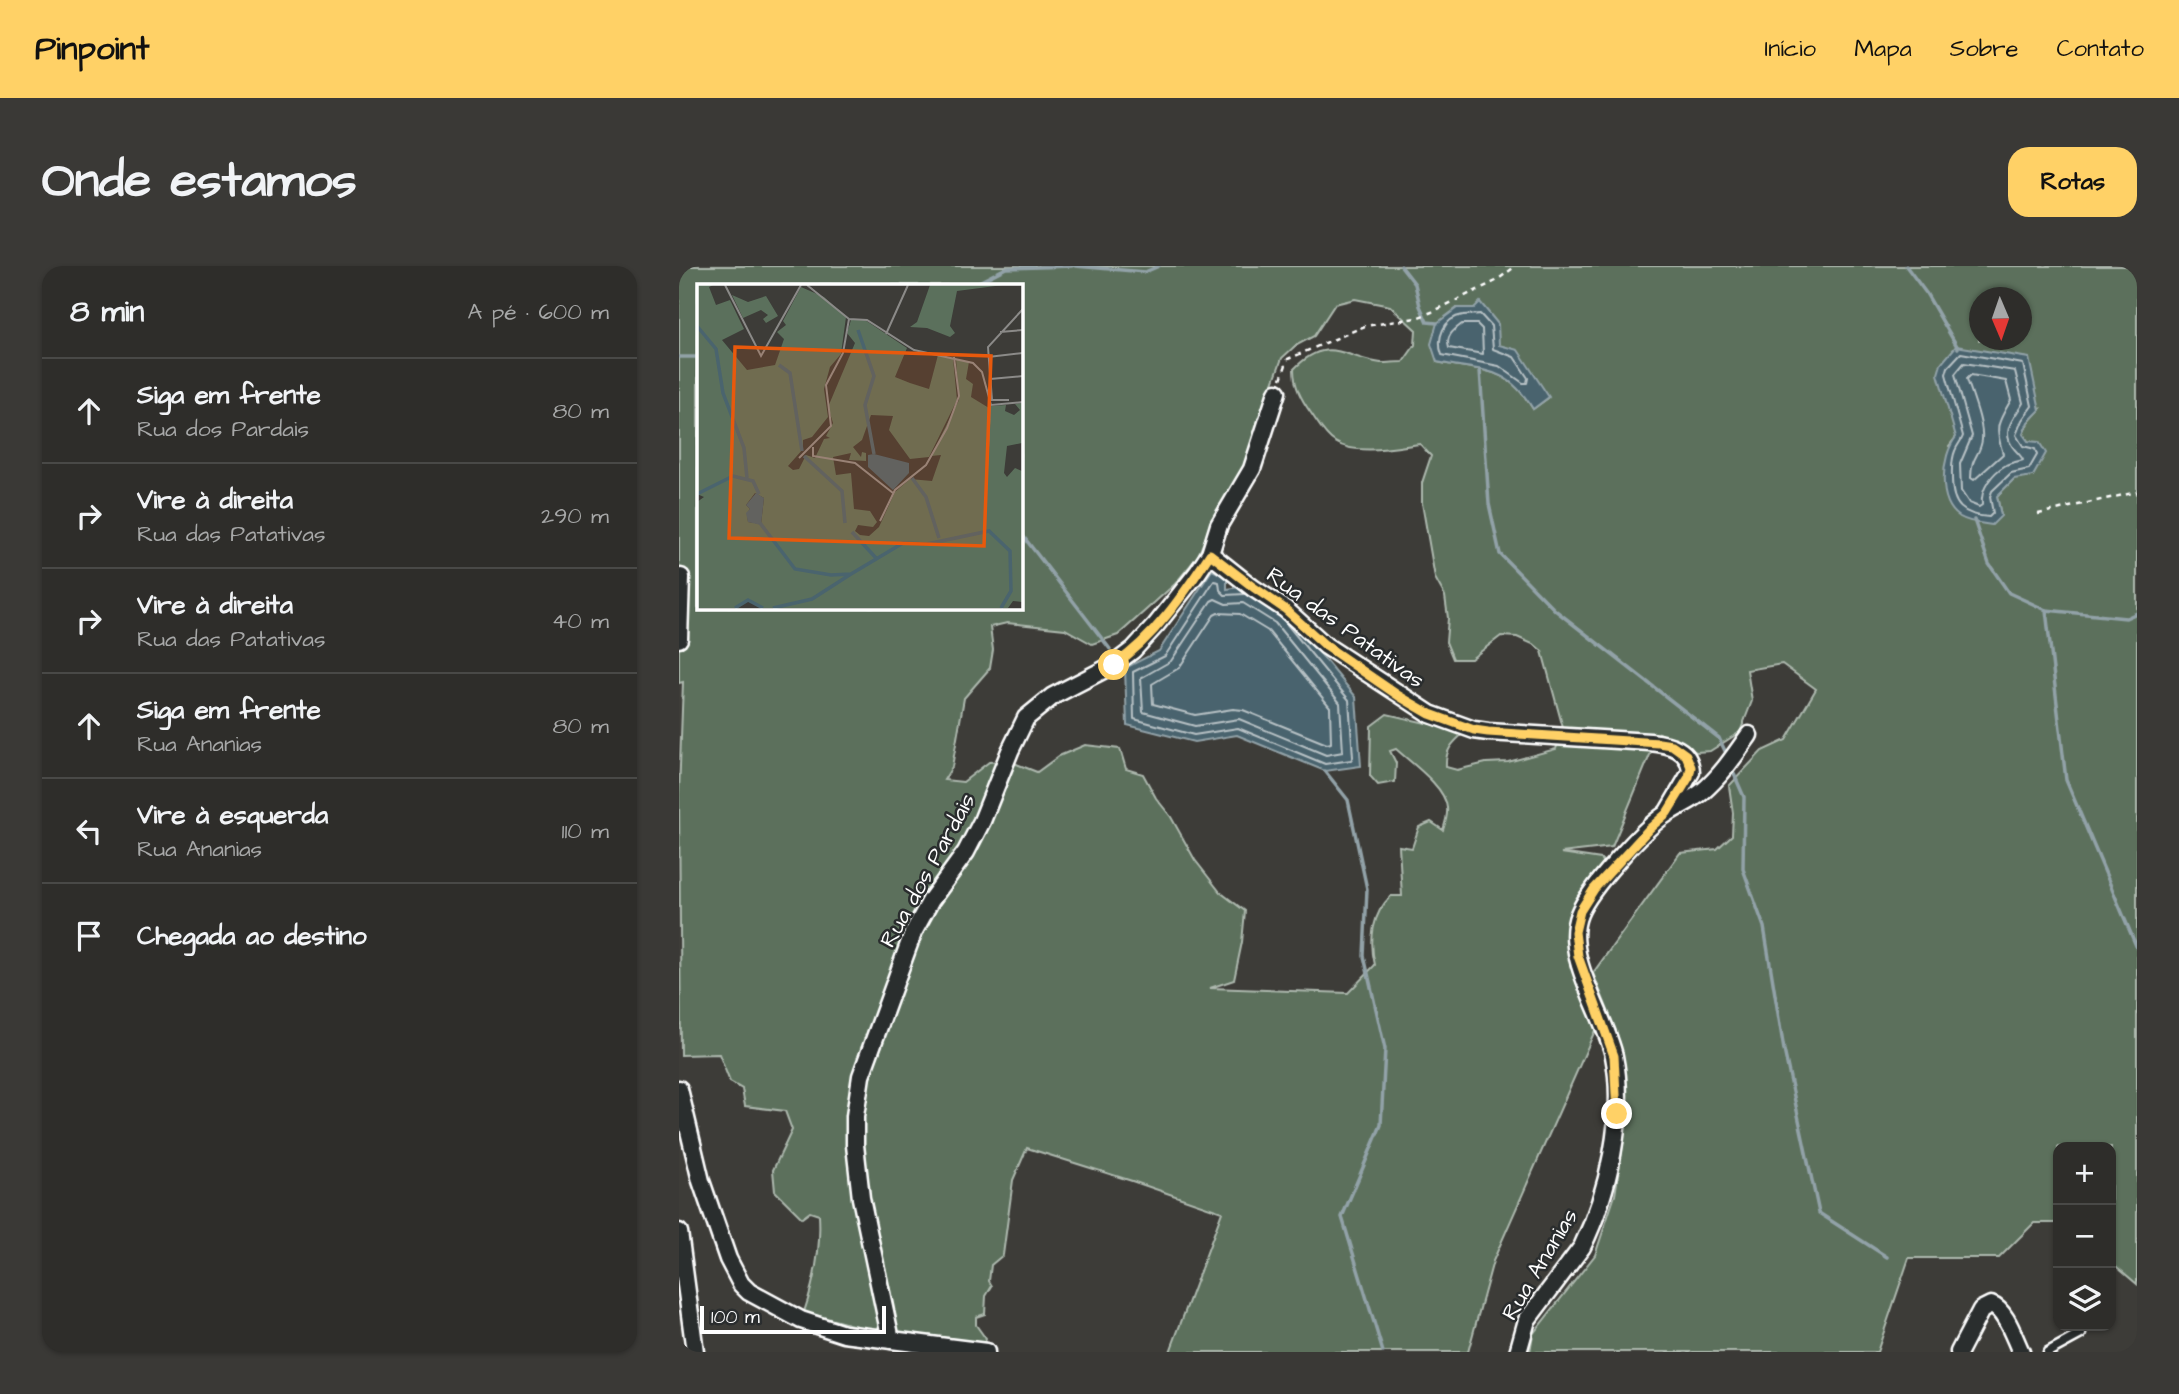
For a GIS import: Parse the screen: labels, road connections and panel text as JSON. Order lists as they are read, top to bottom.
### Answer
{
  "streets": {
    "street": ["Rua das Patativas", "Rua dos Pardais", "Rua Ananias"]
  },
  "crossings": [
    ["Rua das Patativas", "Rua dos Pardais"],
    ["Rua das Patativas", "Rua Ananias"]
  ],
  "scale_bar": "100 m",
  "north": "bottom",
  "page": {
    "header": "Pinpoint",
    "nav": [
      "Início",
      "Mapa",
      "Sobre",
      "Contato"
    ],
    "buttons": "Rotas",
    "title": "Onde estamos",
    "heading": ["8 min", "A pé · 600 m"],
    "list": [
      ["Siga em frente", "Rua dos Pardais", "80 m"],
      ["Vire à direita", "Rua das Patativas", "290 m"],
      ["Vire à direita", "Rua das Patativas", "40 m"],
      ["Siga em frente", "Rua Ananias", "80 m"],
      ["Vire à esquerda", "Rua Ananias", "110 m"],
      "Chegada ao destino"
    ],
    "map_buttons": ["+", "−"],
    "scale": "100 m"
  }
}
